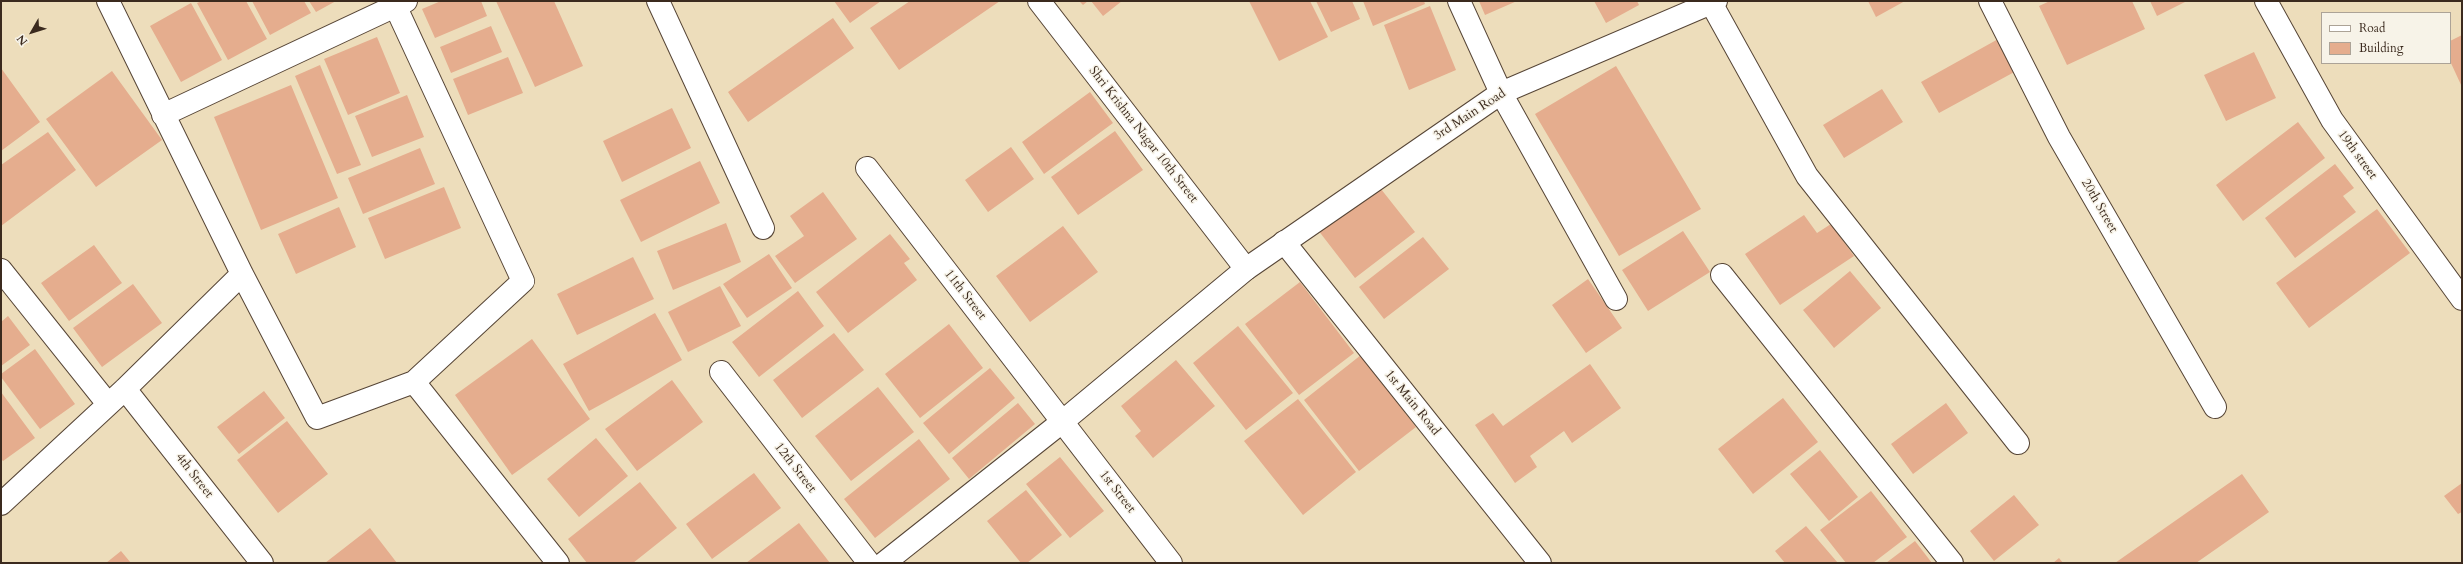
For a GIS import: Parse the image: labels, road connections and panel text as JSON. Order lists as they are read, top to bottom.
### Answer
{
  "streets": {
    "street": [
      "3rd Main Road",
      "Shri Krishna Nagar 10th Street",
      "19th street",
      "20th Street",
      "11th Street",
      "1st Main Road",
      "12th Street",
      "4th Street",
      "1st Street"
    ]
  },
  "crossings": [
    ["3rd Main Road", "Shri Krishna Nagar 10th Street"],
    ["3rd Main Road", "11th Street"],
    ["3rd Main Road", "1st Main Road"],
    ["3rd Main Road", "1st Street"],
    ["11th Street", "1st Street"]
  ],
  "legend": ["Road", "Building"],
  "north": "bottom left"
}
